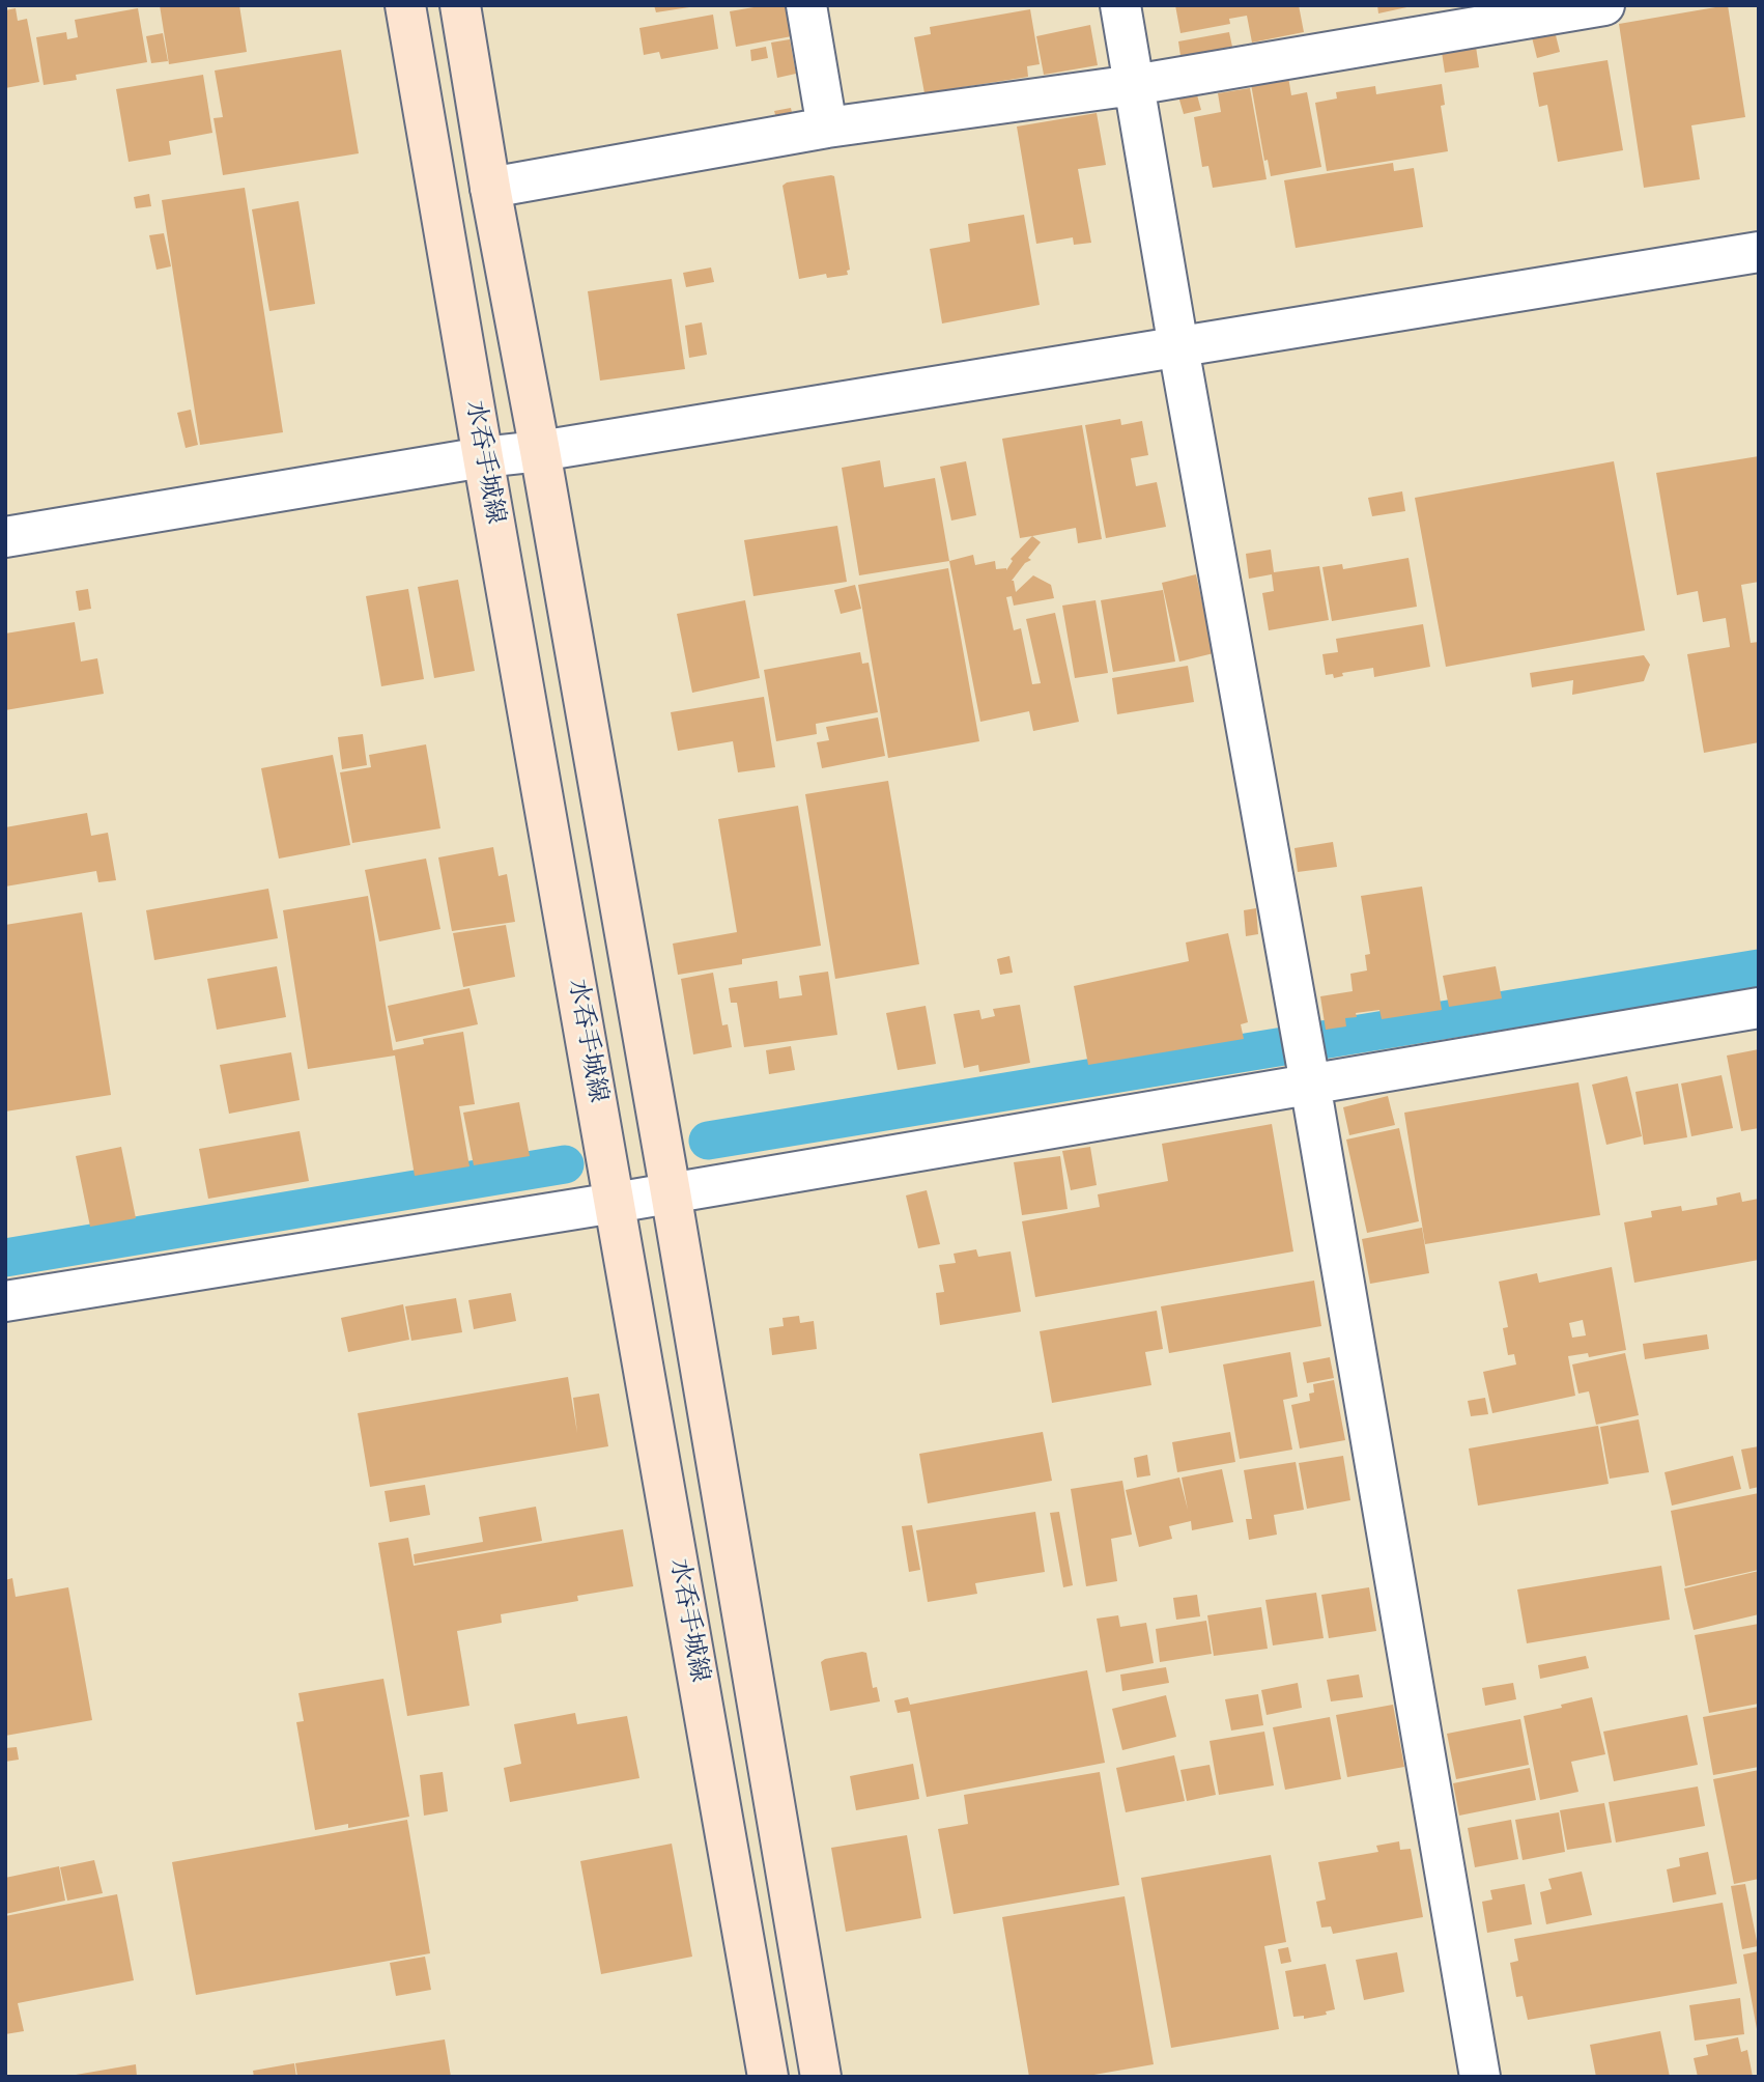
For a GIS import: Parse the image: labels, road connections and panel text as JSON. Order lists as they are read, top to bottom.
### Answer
{
  "streets": {
    "main road": ["水呑手城線"]
  }
}
